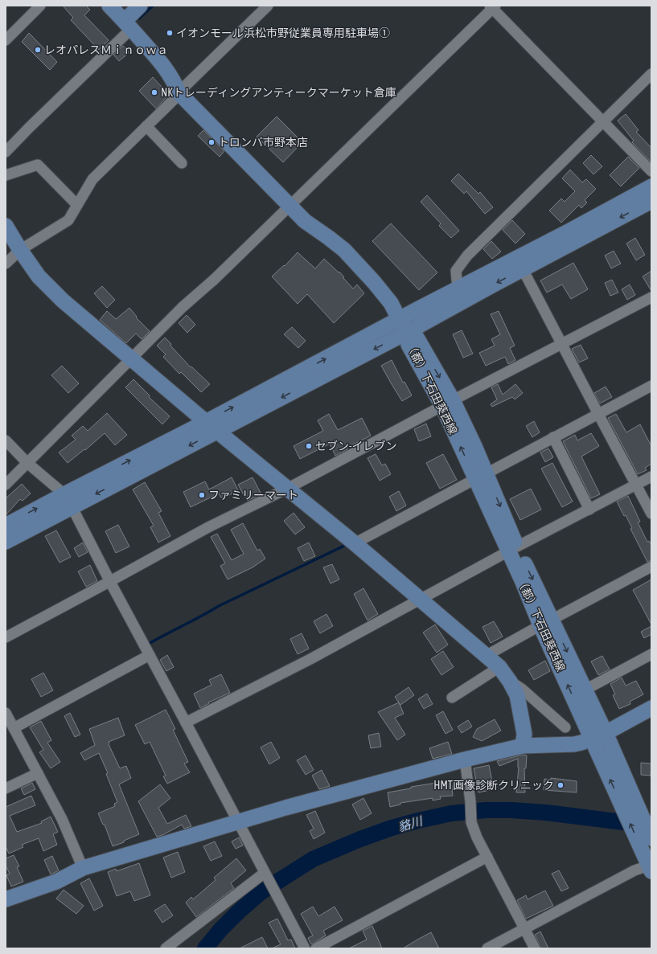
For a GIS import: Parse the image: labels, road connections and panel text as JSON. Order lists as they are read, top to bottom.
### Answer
{
  "streets": {
    "street": ["（都）下石田葵西線"]
  },
  "water": ["貉川"],
  "places": [
    "イオンモール浜松市野従業員専用駐車場①",
    "レオパレスＭｉｎｏｗａ",
    "NKトレーディングアンティークマーケット倉庫",
    "トロンバ市野本店",
    "セブン-イレブン",
    "ファミリーマート",
    "HMT画像診断クリニック"
  ]
}
